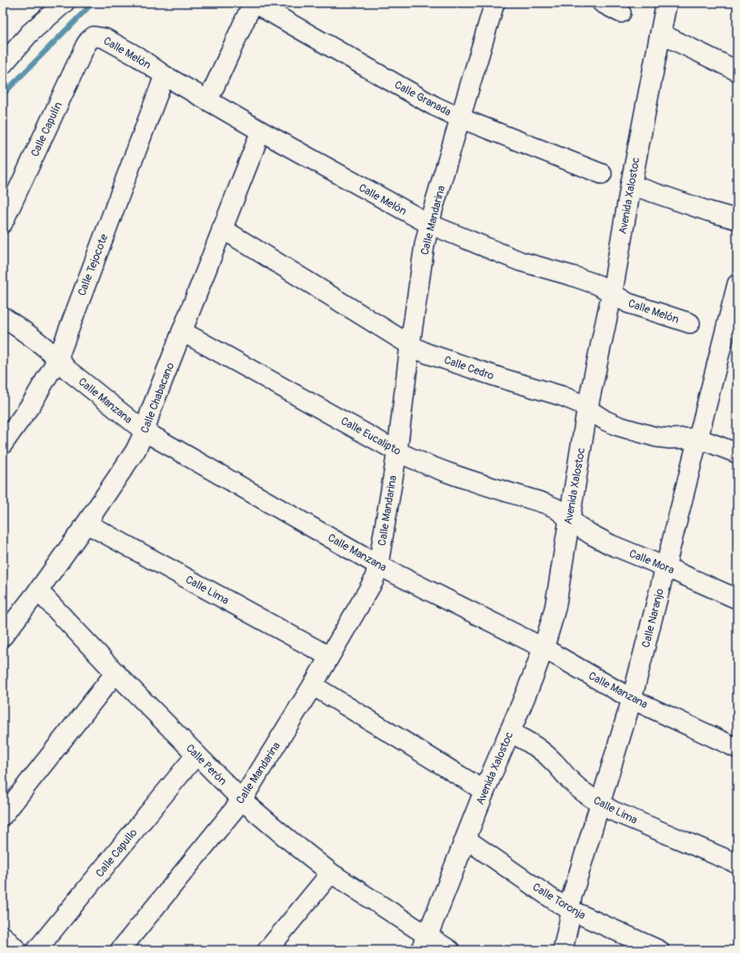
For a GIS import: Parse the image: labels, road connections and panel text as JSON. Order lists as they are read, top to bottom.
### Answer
{
  "streets": {
    "street": [
      "Calle Melón",
      "Calle Granada",
      "Calle Capulín",
      "Avenida Xalostoc",
      "Calle Mandarina",
      "Calle Tejocote",
      "Calle Cedro",
      "Calle Chabacano",
      "Calle Manzana",
      "Calle Eucalipto",
      "Calle Mora",
      "Calle Lima",
      "Calle Naranjo",
      "Calle Perón",
      "Calle Capullo",
      "Calle Toronja"
    ]
  },
  "crossings": [
    ["Calle Melón", "Calle Capulín"],
    ["Calle Melón", "Avenida Xalostoc"],
    ["Calle Melón", "Calle Mandarina"],
    ["Calle Melón", "Calle Tejocote"],
    ["Calle Melón", "Calle Chabacano"],
    ["Calle Granada", "Calle Mandarina"],
    ["Avenida Xalostoc", "Calle Cedro"],
    ["Avenida Xalostoc", "Calle Manzana"],
    ["Avenida Xalostoc", "Calle Eucalipto"],
    ["Avenida Xalostoc", "Calle Mora"],
    ["Avenida Xalostoc", "Calle Lima"],
    ["Avenida Xalostoc", "Calle Perón"],
    ["Avenida Xalostoc", "Calle Toronja"],
    ["Calle Mandarina", "Calle Cedro"],
    ["Calle Mandarina", "Calle Manzana"],
    ["Calle Mandarina", "Calle Eucalipto"],
    ["Calle Mandarina", "Calle Lima"],
    ["Calle Mandarina", "Calle Perón"],
    ["Calle Tejocote", "Calle Manzana"],
    ["Calle Cedro", "Calle Chabacano"],
    ["Calle Cedro", "Calle Naranjo"],
    ["Calle Chabacano", "Calle Manzana"],
    ["Calle Chabacano", "Calle Eucalipto"],
    ["Calle Chabacano", "Calle Lima"],
    ["Calle Chabacano", "Calle Perón"],
    ["Calle Manzana", "Calle Naranjo"],
    ["Calle Eucalipto", "Calle Mora"],
    ["Calle Mora", "Calle Naranjo"],
    ["Calle Lima", "Calle Naranjo"],
    ["Calle Naranjo", "Calle Toronja"],
    ["Calle Perón", "Calle Capullo"]
  ]
}
